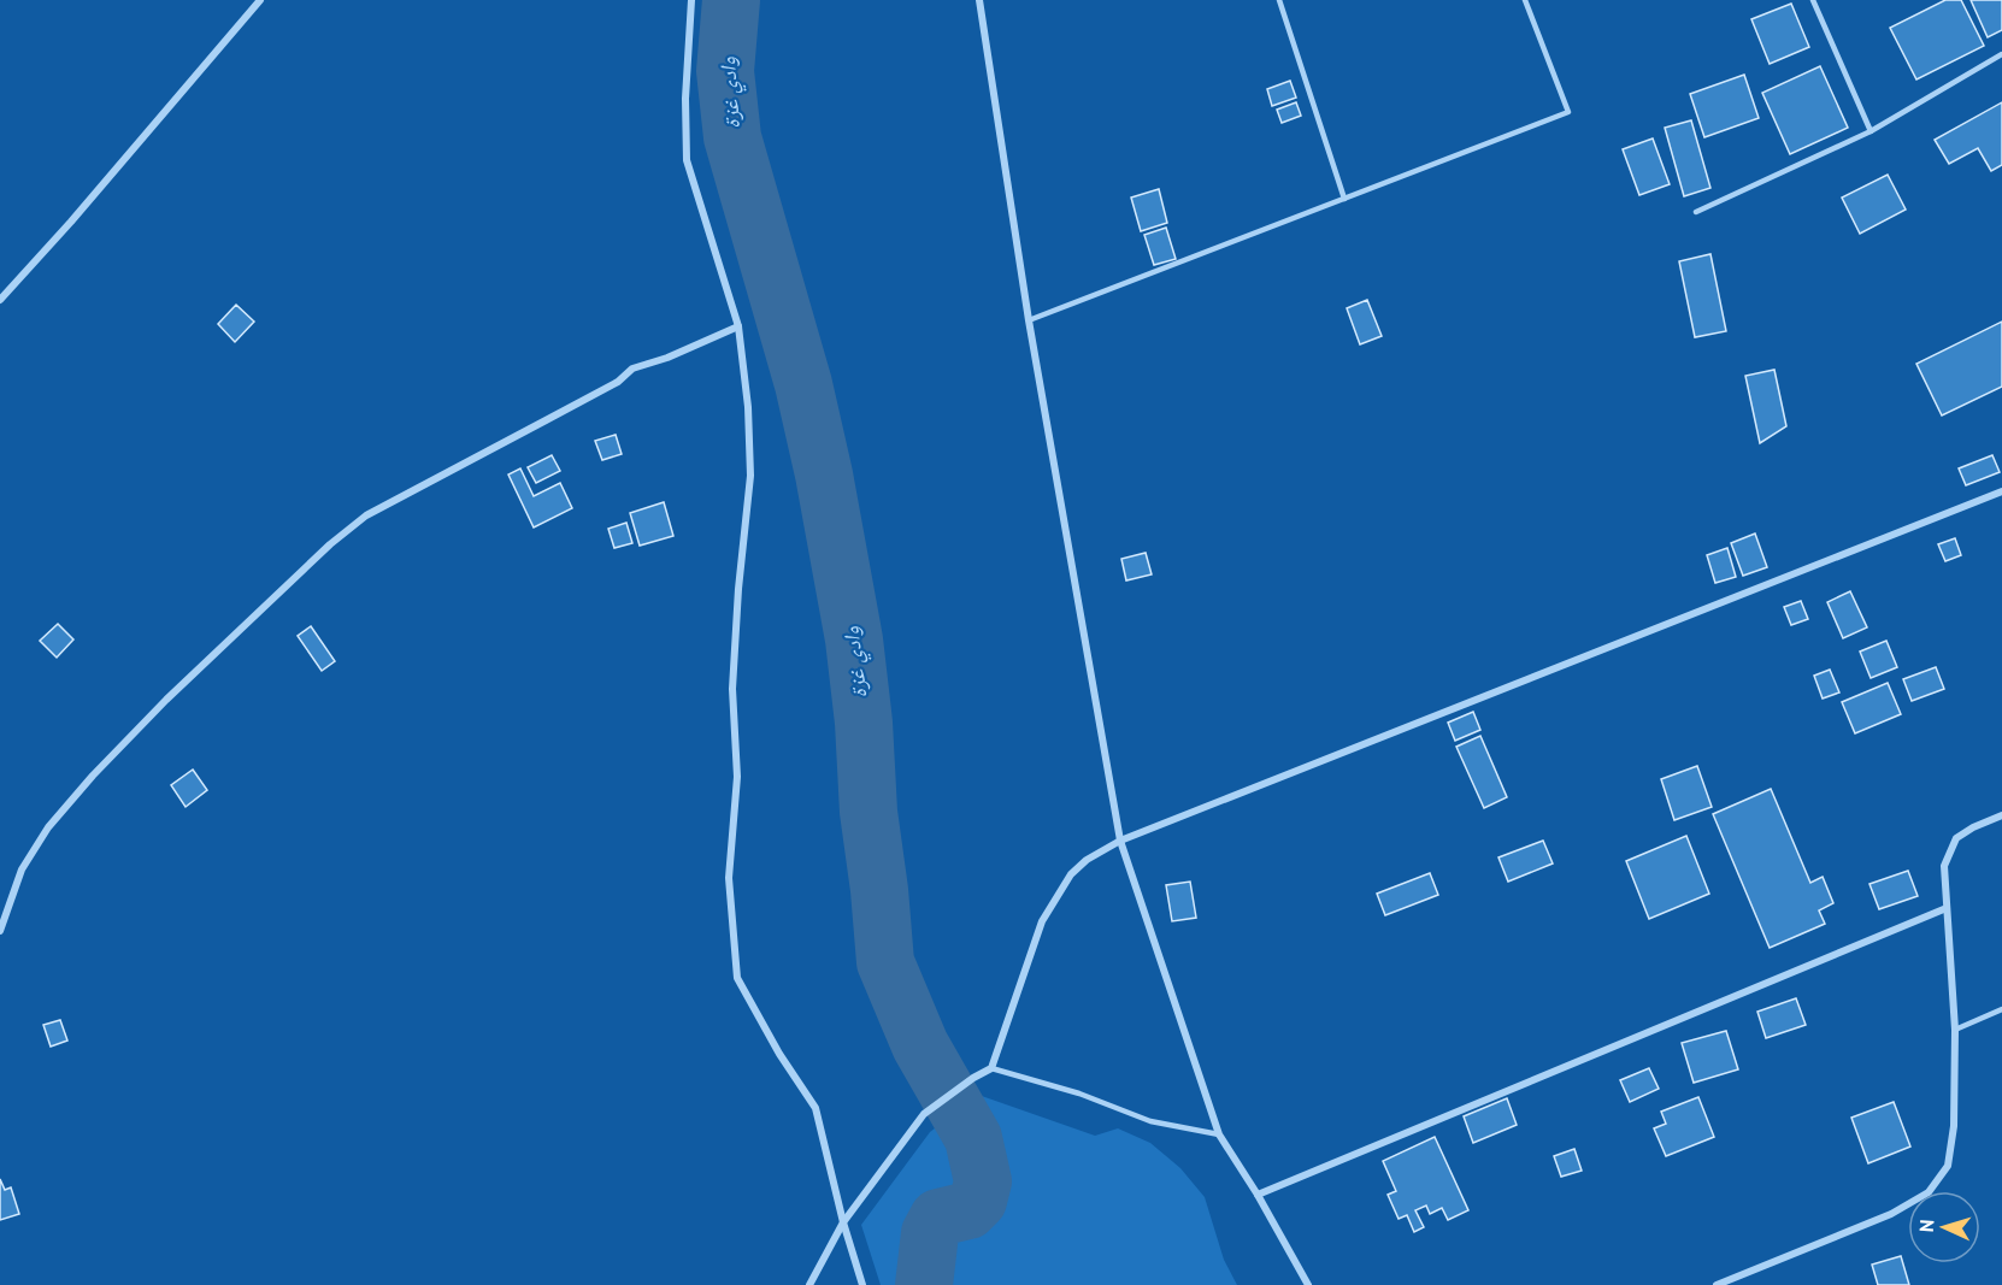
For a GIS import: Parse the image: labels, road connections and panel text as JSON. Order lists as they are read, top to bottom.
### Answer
{
  "water": ["وادي غزة"],
  "north": "left"
}
